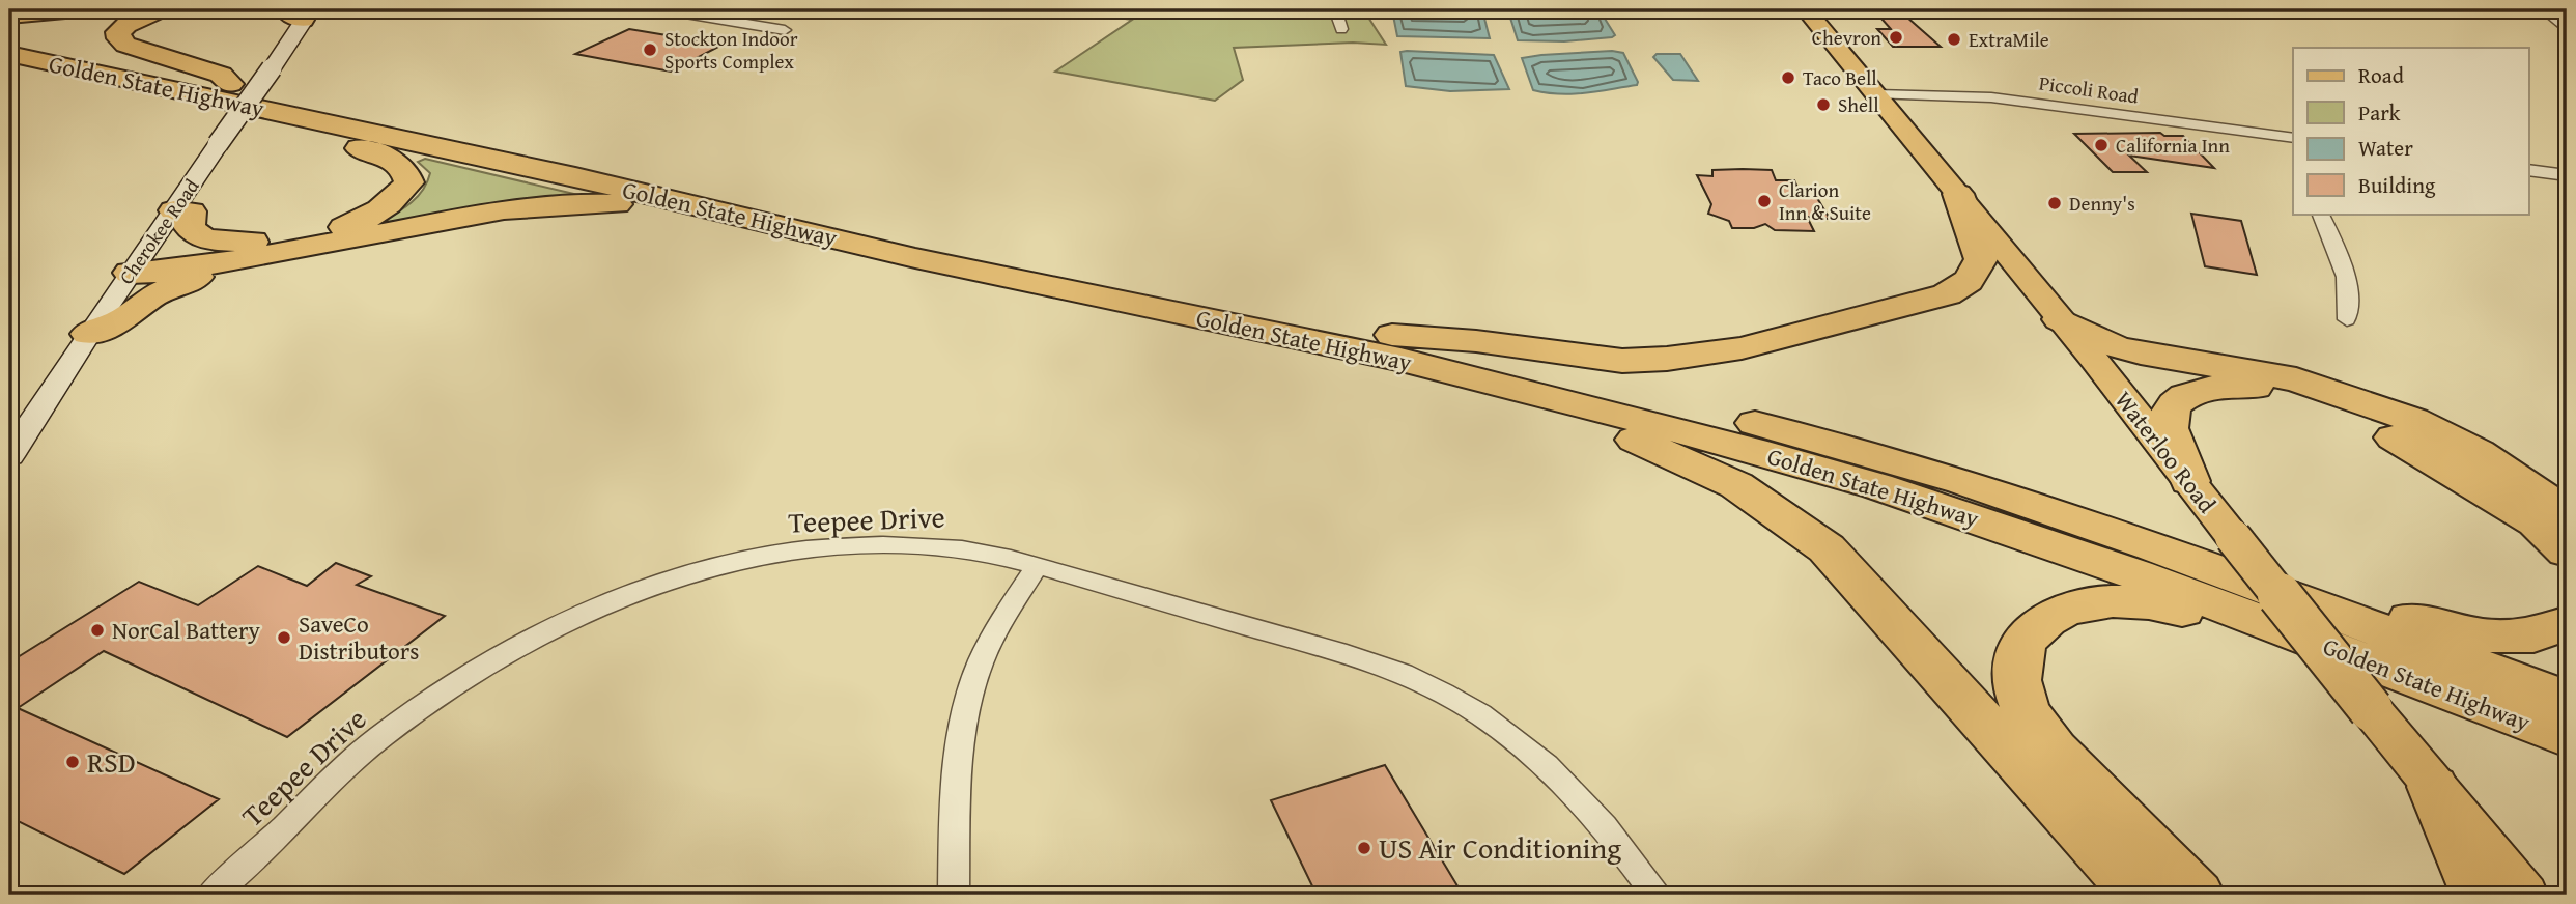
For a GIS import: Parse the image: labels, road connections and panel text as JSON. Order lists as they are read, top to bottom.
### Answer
{
  "streets": {
    "highway": ["Golden State Highway"],
    "main road": ["Waterloo Road"],
    "street": ["Piccoli Road", "Cherokee Road", "Teepee Drive"]
  },
  "crossings": [
    ["Golden State Highway", "Waterloo Road"],
    ["Piccoli Road", "Waterloo Road"]
  ],
  "places": [
    "Chevron",
    "ExtraMile",
    "Stockton Indoor Sports Complex",
    "Taco Bell",
    "Shell",
    "California Inn",
    "Clarion Inn & Suite",
    "Denny's",
    "NorCal Battery",
    "SaveCo Distributors",
    "RSD",
    "US Air Conditioning"
  ],
  "legend": [
    "Road",
    "Park",
    "Water",
    "Building"
  ]
}
